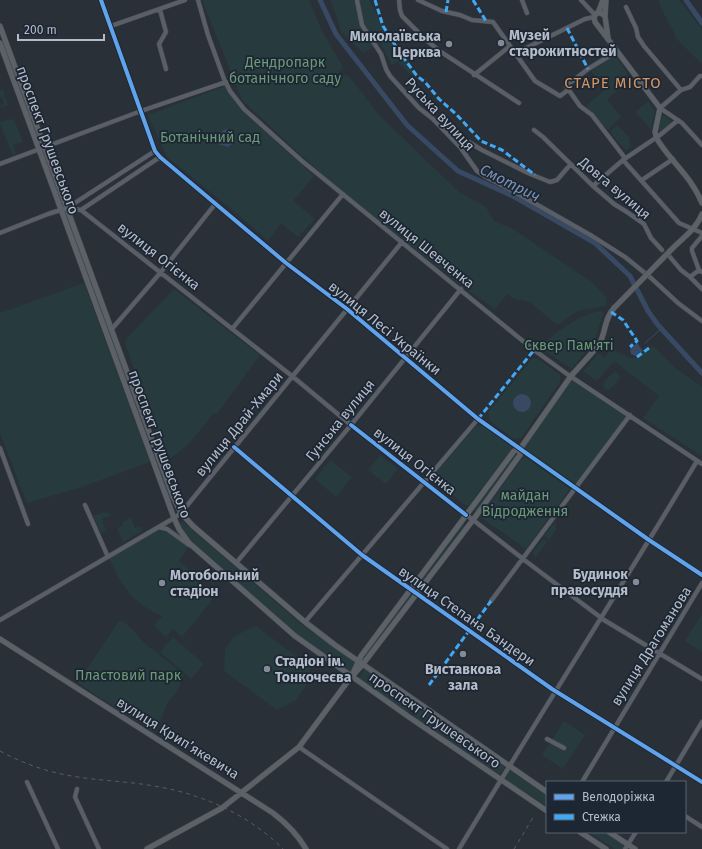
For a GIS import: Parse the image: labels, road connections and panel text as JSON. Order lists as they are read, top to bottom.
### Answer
{
  "streets": {
    "main road": ["проспект Грушевського", "вулиця Крипʼякевича"],
    "street": [
      "Руська вулиця",
      "Довга вулиця",
      "вулиця Шевченка",
      "вулиця Огієнка",
      "вулиця Лесі Українки",
      "Гунська вулиця",
      "вулиця Драй-Хмари",
      "вулиця Степана Бандери",
      "вулиця Драгоманова"
    ]
  },
  "crossings": [
    ["проспект Грушевського", "Гунська вулиця"],
    ["проспект Грушевського", "вулиця Драй-Хмари"],
    ["вулиця Шевченка", "Гунська вулиця"],
    ["вулиця Шевченка", "вулиця Драй-Хмари"],
    ["вулиця Огієнка", "Гунська вулиця"],
    ["вулиця Огієнка", "вулиця Драй-Хмари"],
    ["вулиця Огієнка", "вулиця Драгоманова"],
    ["вулиця Лесі Українки", "Гунська вулиця"],
    ["вулиця Лесі Українки", "вулиця Драй-Хмари"],
    ["Гунська вулиця", "вулиця Степана Бандери"],
    ["вулиця Драй-Хмари", "вулиця Степана Бандери"],
    ["вулиця Степана Бандери", "вулиця Драгоманова"]
  ],
  "districts": ["СТАРЕ МІСТО"],
  "water": ["Смотрич"],
  "parks": [
    "Дендропарк ботанічного саду",
    "Ботанічний сад",
    "Сквер Пам'яті",
    "майдан Відродження",
    "Пластовий парк"
  ],
  "places": [
    "Музей старожитностей",
    "Миколаївська Церква",
    "Будинок правосуддя",
    "Мотобольний стадіон",
    "Виставкова зала",
    "Стадіон ім. Тонкочеєва"
  ],
  "legend": ["Велодоріжка", "Стежка"],
  "scale_bar": "200 m"
}
